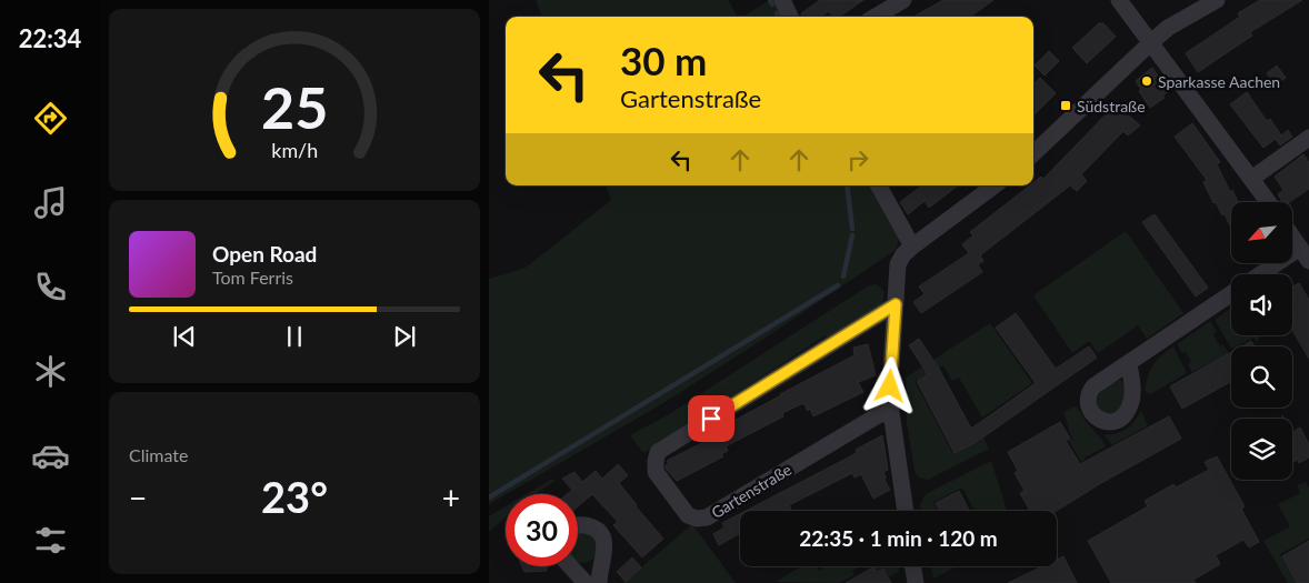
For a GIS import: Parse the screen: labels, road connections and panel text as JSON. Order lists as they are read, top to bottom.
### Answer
{
  "streets": {
    "street": ["Gartenstraße"]
  },
  "places": {
    "other": ["Sparkasse Aachen"],
    "transit": ["Südstraße"]
  },
  "north": "bottom left",
  "page": {
    "tabs": "22:34",
    "turn": ["30 m", "Gartenstraße"],
    "song": ["Open Road", "Tom Ferris"],
    "tile": "Climate",
    "heat": ["−", "23°", "+"],
    "limit": "30",
    "trip": "22:35 · 1 min · 120 m",
    "gauge": ["25", "km/h"]
  }
}
